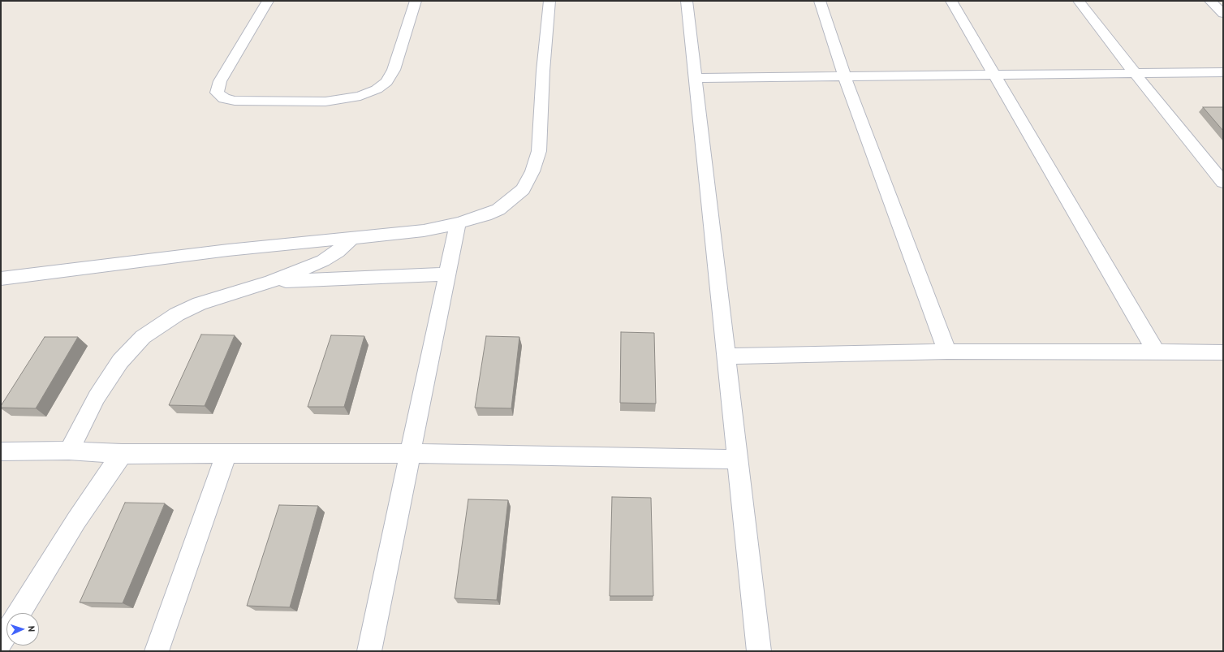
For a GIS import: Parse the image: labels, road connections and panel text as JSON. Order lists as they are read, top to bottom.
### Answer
{
  "north": "right"
}
